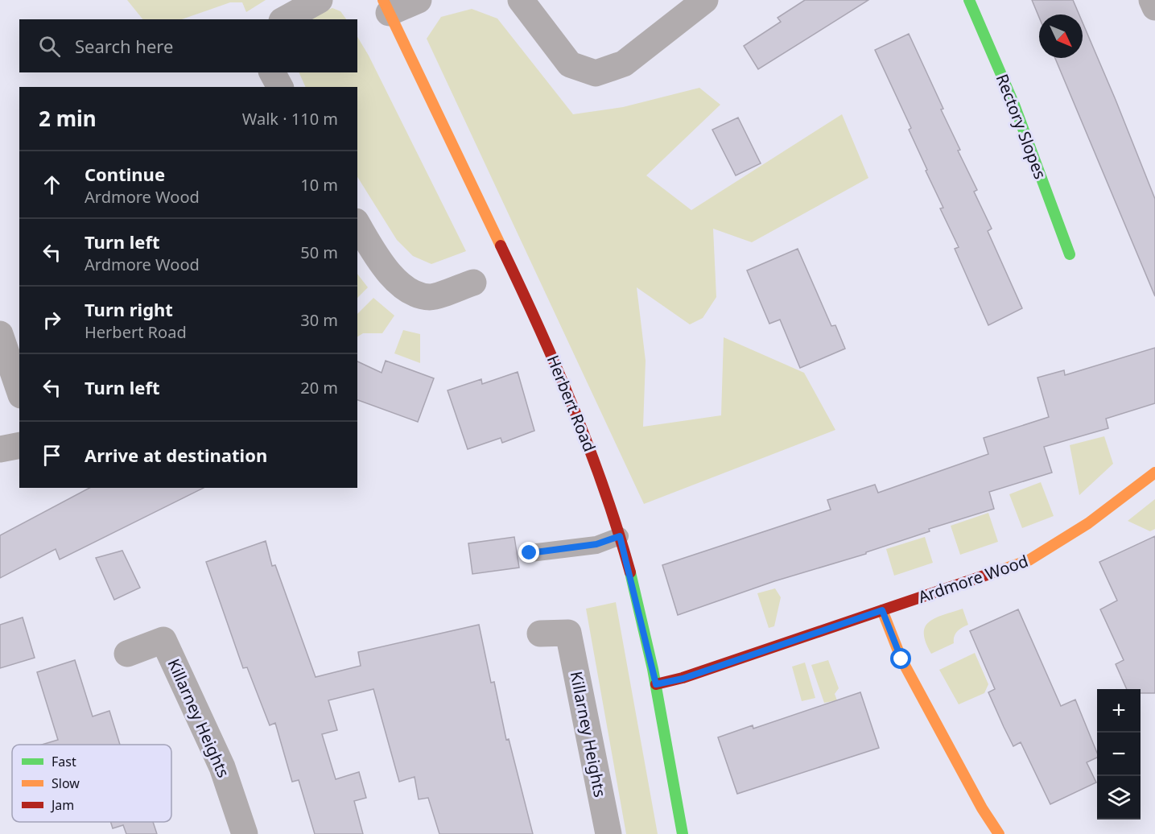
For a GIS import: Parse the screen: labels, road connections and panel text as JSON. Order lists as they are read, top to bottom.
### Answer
{
  "streets": {
    "street": [
      "Rectory Slopes",
      "Herbert Road",
      "Ardmore Wood",
      "Killarney Heights"
    ]
  },
  "crossings": [
    ["Herbert Road", "Ardmore Wood"]
  ],
  "legend": ["Fast", "Slow", "Jam"],
  "north": "bottom right",
  "page": {
    "search": "Search here",
    "heading": ["2 min", "Walk · 110 m"],
    "list": [
      ["Continue", "Ardmore Wood", "10 m"],
      ["Turn left", "Ardmore Wood", "50 m"],
      ["Turn right", "Herbert Road", "30 m"],
      ["Turn left", "20 m"],
      "Arrive at destination"
    ],
    "map_buttons": ["+", "−"]
  }
}
